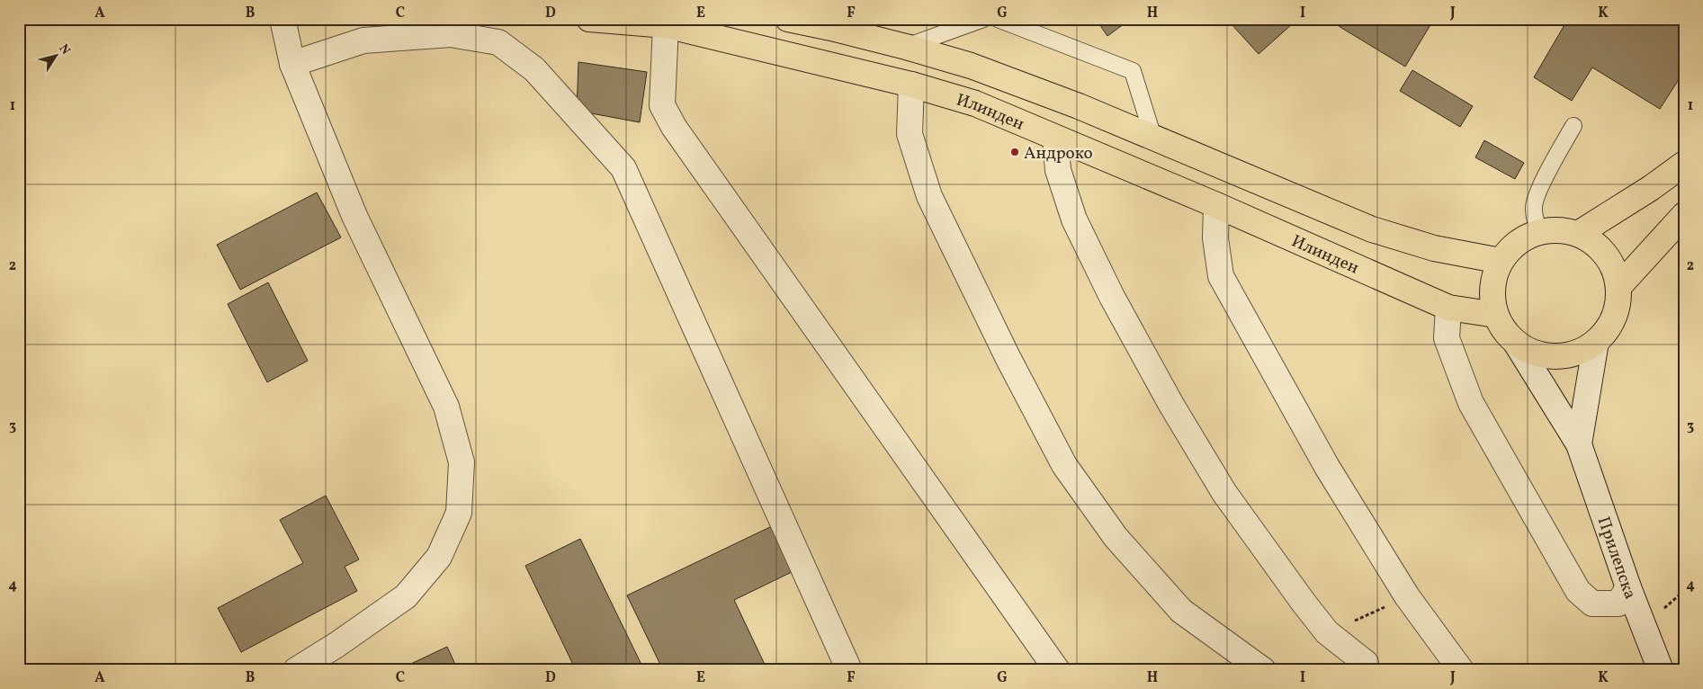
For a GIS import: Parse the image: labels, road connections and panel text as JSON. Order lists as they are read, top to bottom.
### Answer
{
  "streets": {
    "main road": ["Илинден"],
    "street": ["Прилепска"]
  },
  "crossings": [
    ["Илинден", "Прилепска"]
  ],
  "places": ["Андроко"],
  "north": "top right",
  "grid": {
    "columns": [
      "A",
      "B",
      "C",
      "D",
      "E",
      "F",
      "G",
      "H",
      "I",
      "J",
      "K"
    ],
    "rows": [
      "1",
      "2",
      "3",
      "4"
    ]
  }
}
